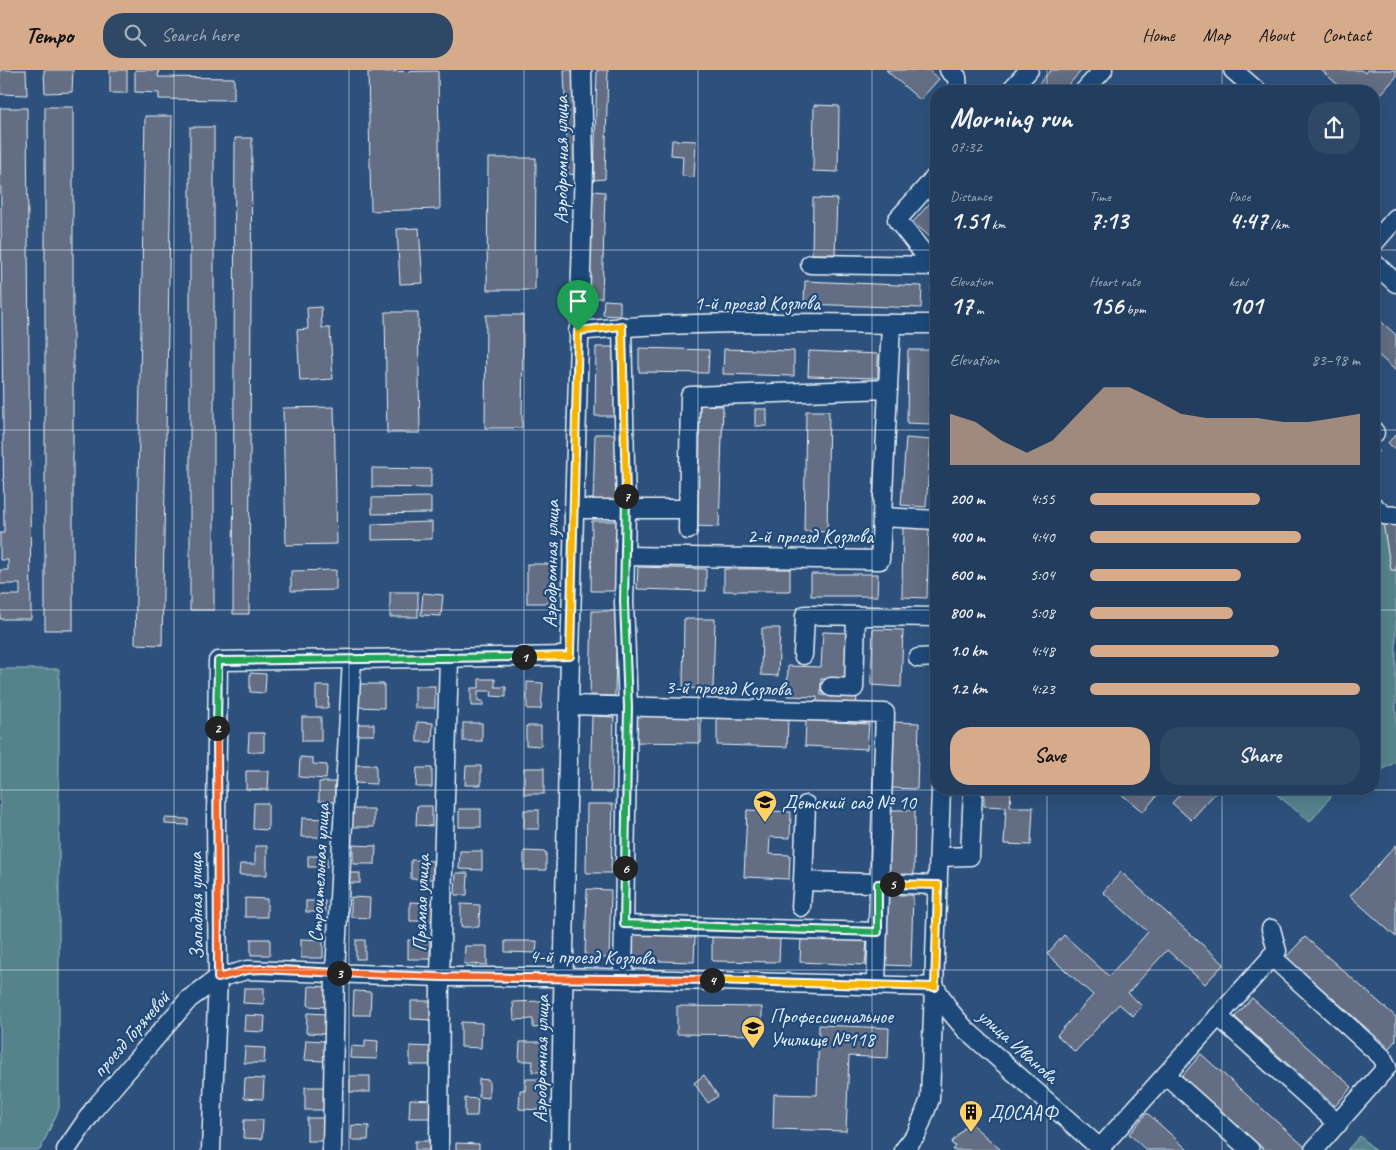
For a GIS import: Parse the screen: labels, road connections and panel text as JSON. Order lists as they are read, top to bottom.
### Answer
{
  "streets": {
    "street": [
      "Аэродромная улица",
      "1-й проезд Козлова",
      "2-й проезд Козлова",
      "3-й проезд Козлова",
      "Строительная улица",
      "Прямая улица",
      "Западная улица",
      "4-й проезд Козлова",
      "проезд Горячевой",
      "улица Иванова"
    ]
  },
  "crossings": [
    ["Аэродромная улица", "1-й проезд Козлова"],
    ["Аэродромная улица", "3-й проезд Козлова"],
    ["Аэродромная улица", "4-й проезд Козлова"],
    ["1-й проезд Козлова", "2-й проезд Козлова"],
    ["Строительная улица", "Западная улица"],
    ["Строительная улица", "4-й проезд Козлова"],
    ["Прямая улица", "4-й проезд Козлова"],
    ["Западная улица", "проезд Горячевой"],
    ["4-й проезд Козлова", "проезд Горячевой"],
    ["4-й проезд Козлова", "улица Иванова"]
  ],
  "places": {
    "school or university": ["Детский сад № 10", "Профессиональное Училище №118"],
    "building": ["ДОСААФ"]
  },
  "page": {
    "header": "Tempo",
    "search": "Search here",
    "nav": [
      "Home",
      "Map",
      "About",
      "Contact"
    ],
    "heading": ["Morning run", "07:32"],
    "stats": [
      ["Distance", "1.51 km"],
      ["Time", "7:13"],
      ["Pace", "4:47 /km"],
      ["Elevation", "17 m"],
      ["Heart rate", "156 bpm"],
      ["kcal", "101"]
    ],
    "chart": ["Elevation", "83–98 m"],
    "list": [
      {
        "name": "200 m",
        "note": "4:55"
      },
      {
        "name": "400 m",
        "note": "4:40"
      },
      {
        "name": "600 m",
        "note": "5:04"
      },
      {
        "name": "800 m",
        "note": "5:08"
      },
      {
        "name": "1.0 km",
        "note": "4:48"
      },
      {
        "name": "1.2 km",
        "note": "4:23"
      }
    ],
    "pins": [
      "7",
      "1",
      "2",
      "6",
      "5",
      "3",
      "4"
    ],
    "buttons": ["Save", "Share"]
  }
}
